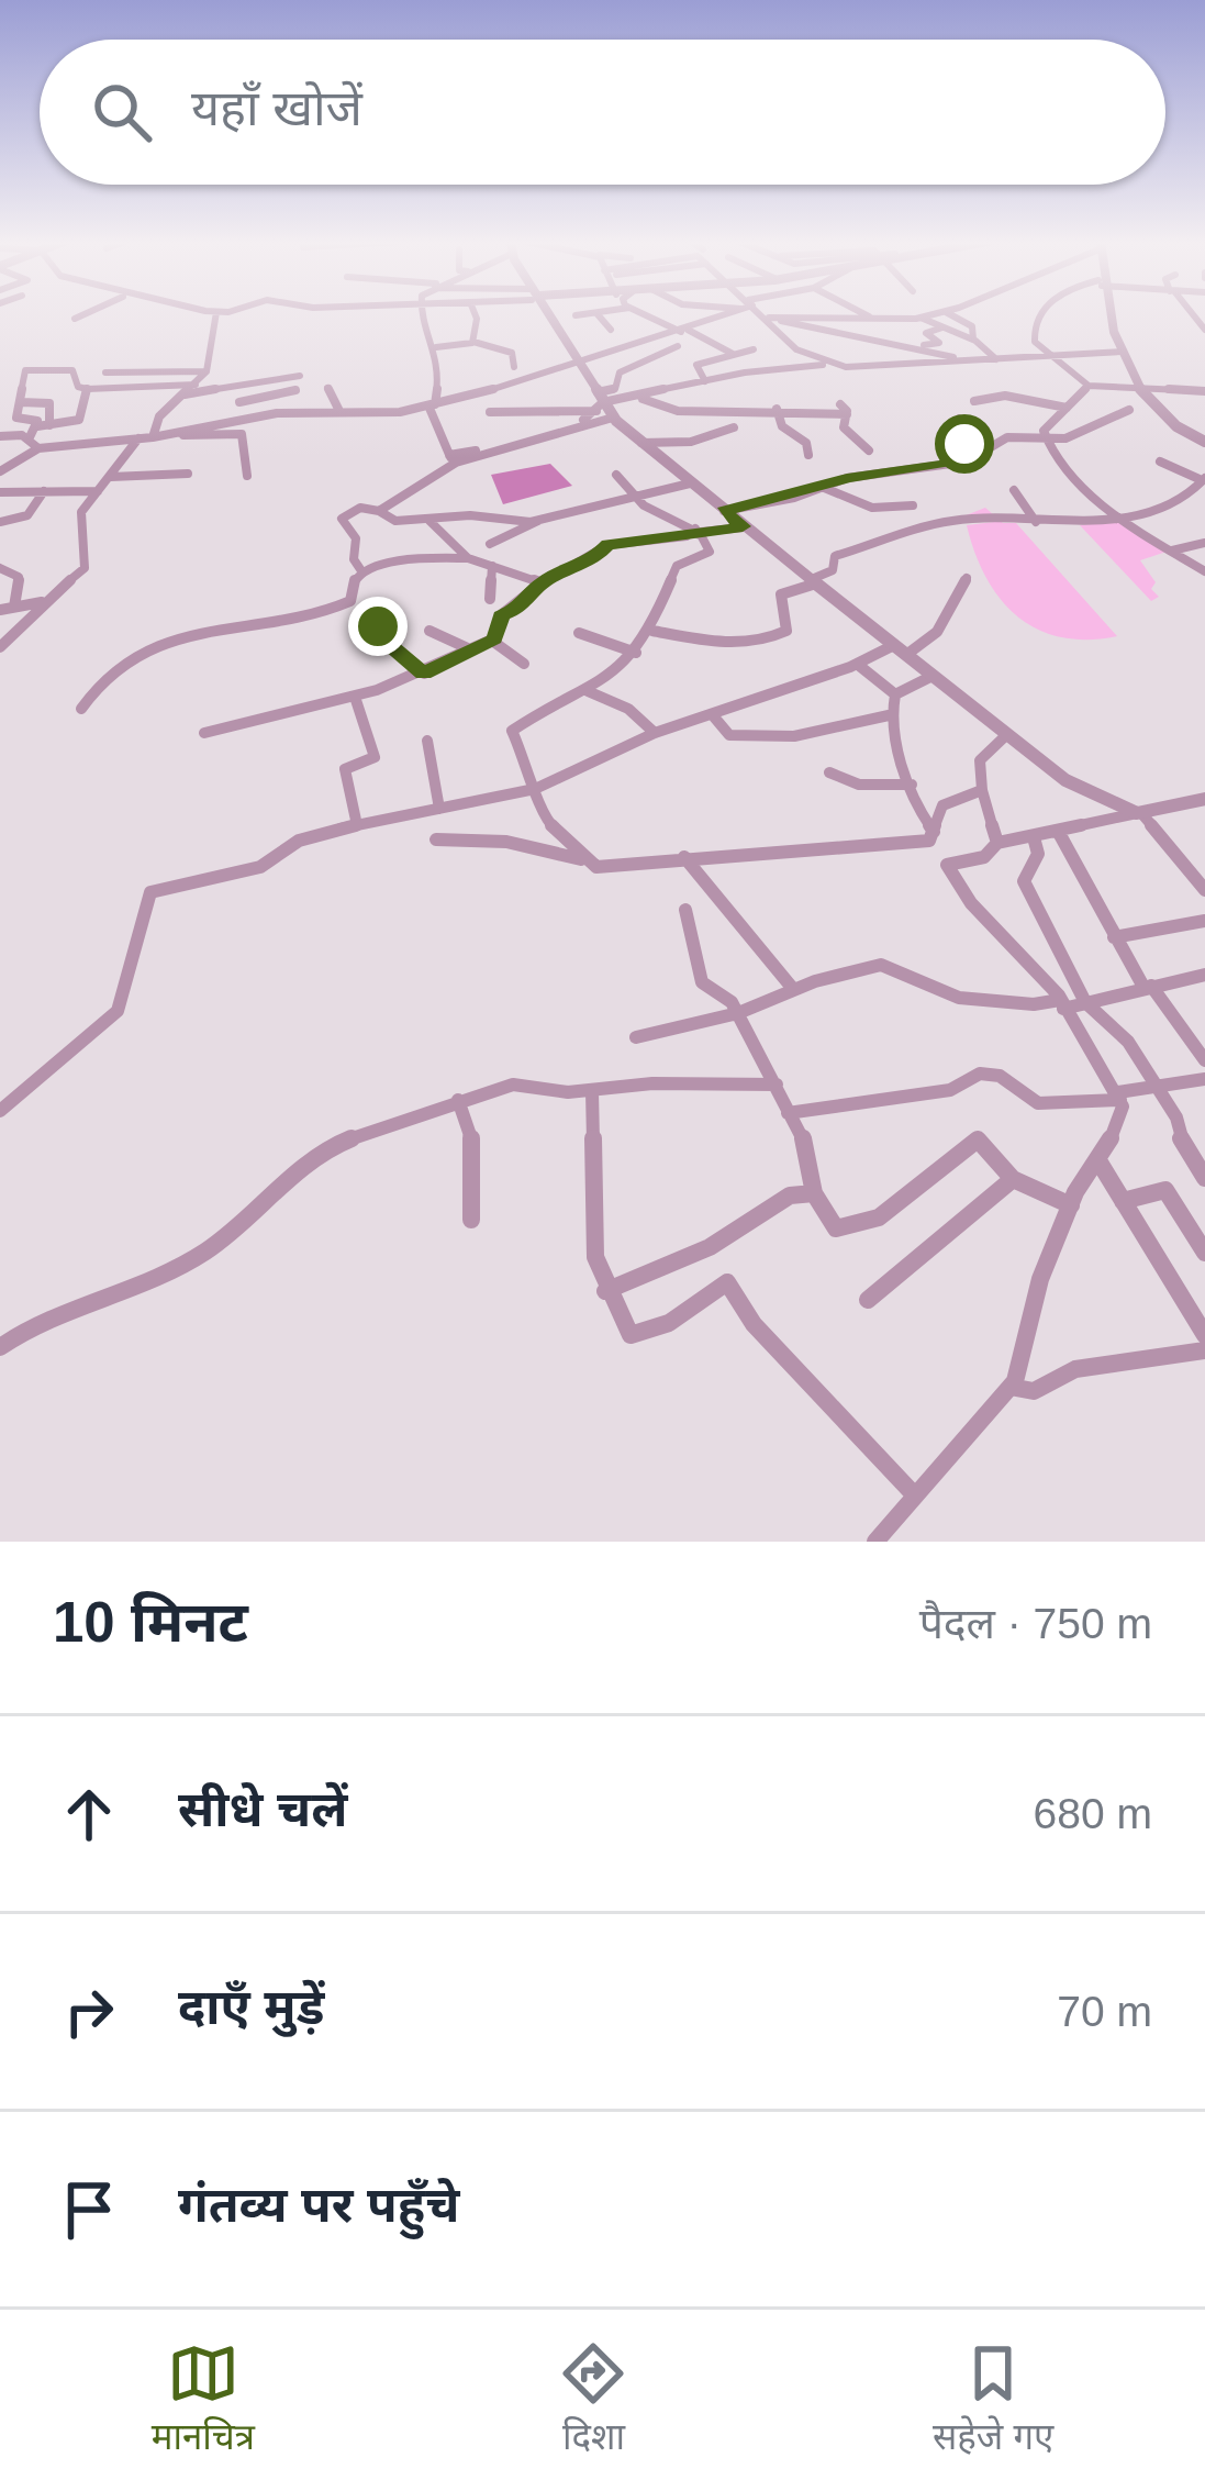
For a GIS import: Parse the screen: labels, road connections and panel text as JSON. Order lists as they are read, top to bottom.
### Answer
{
  "page": {
    "search": "यहाँ खोजें",
    "heading": ["10 मिनट", "पैदल · 750 m"],
    "list": [
      ["सीधे चलें", "680 m"],
      ["दाएँ मुड़ें", "70 m"],
      "गंतव्य पर पहुँचे"
    ],
    "nav": ["मानचित्र", "दिशा", "सहेजे गए"]
  }
}
